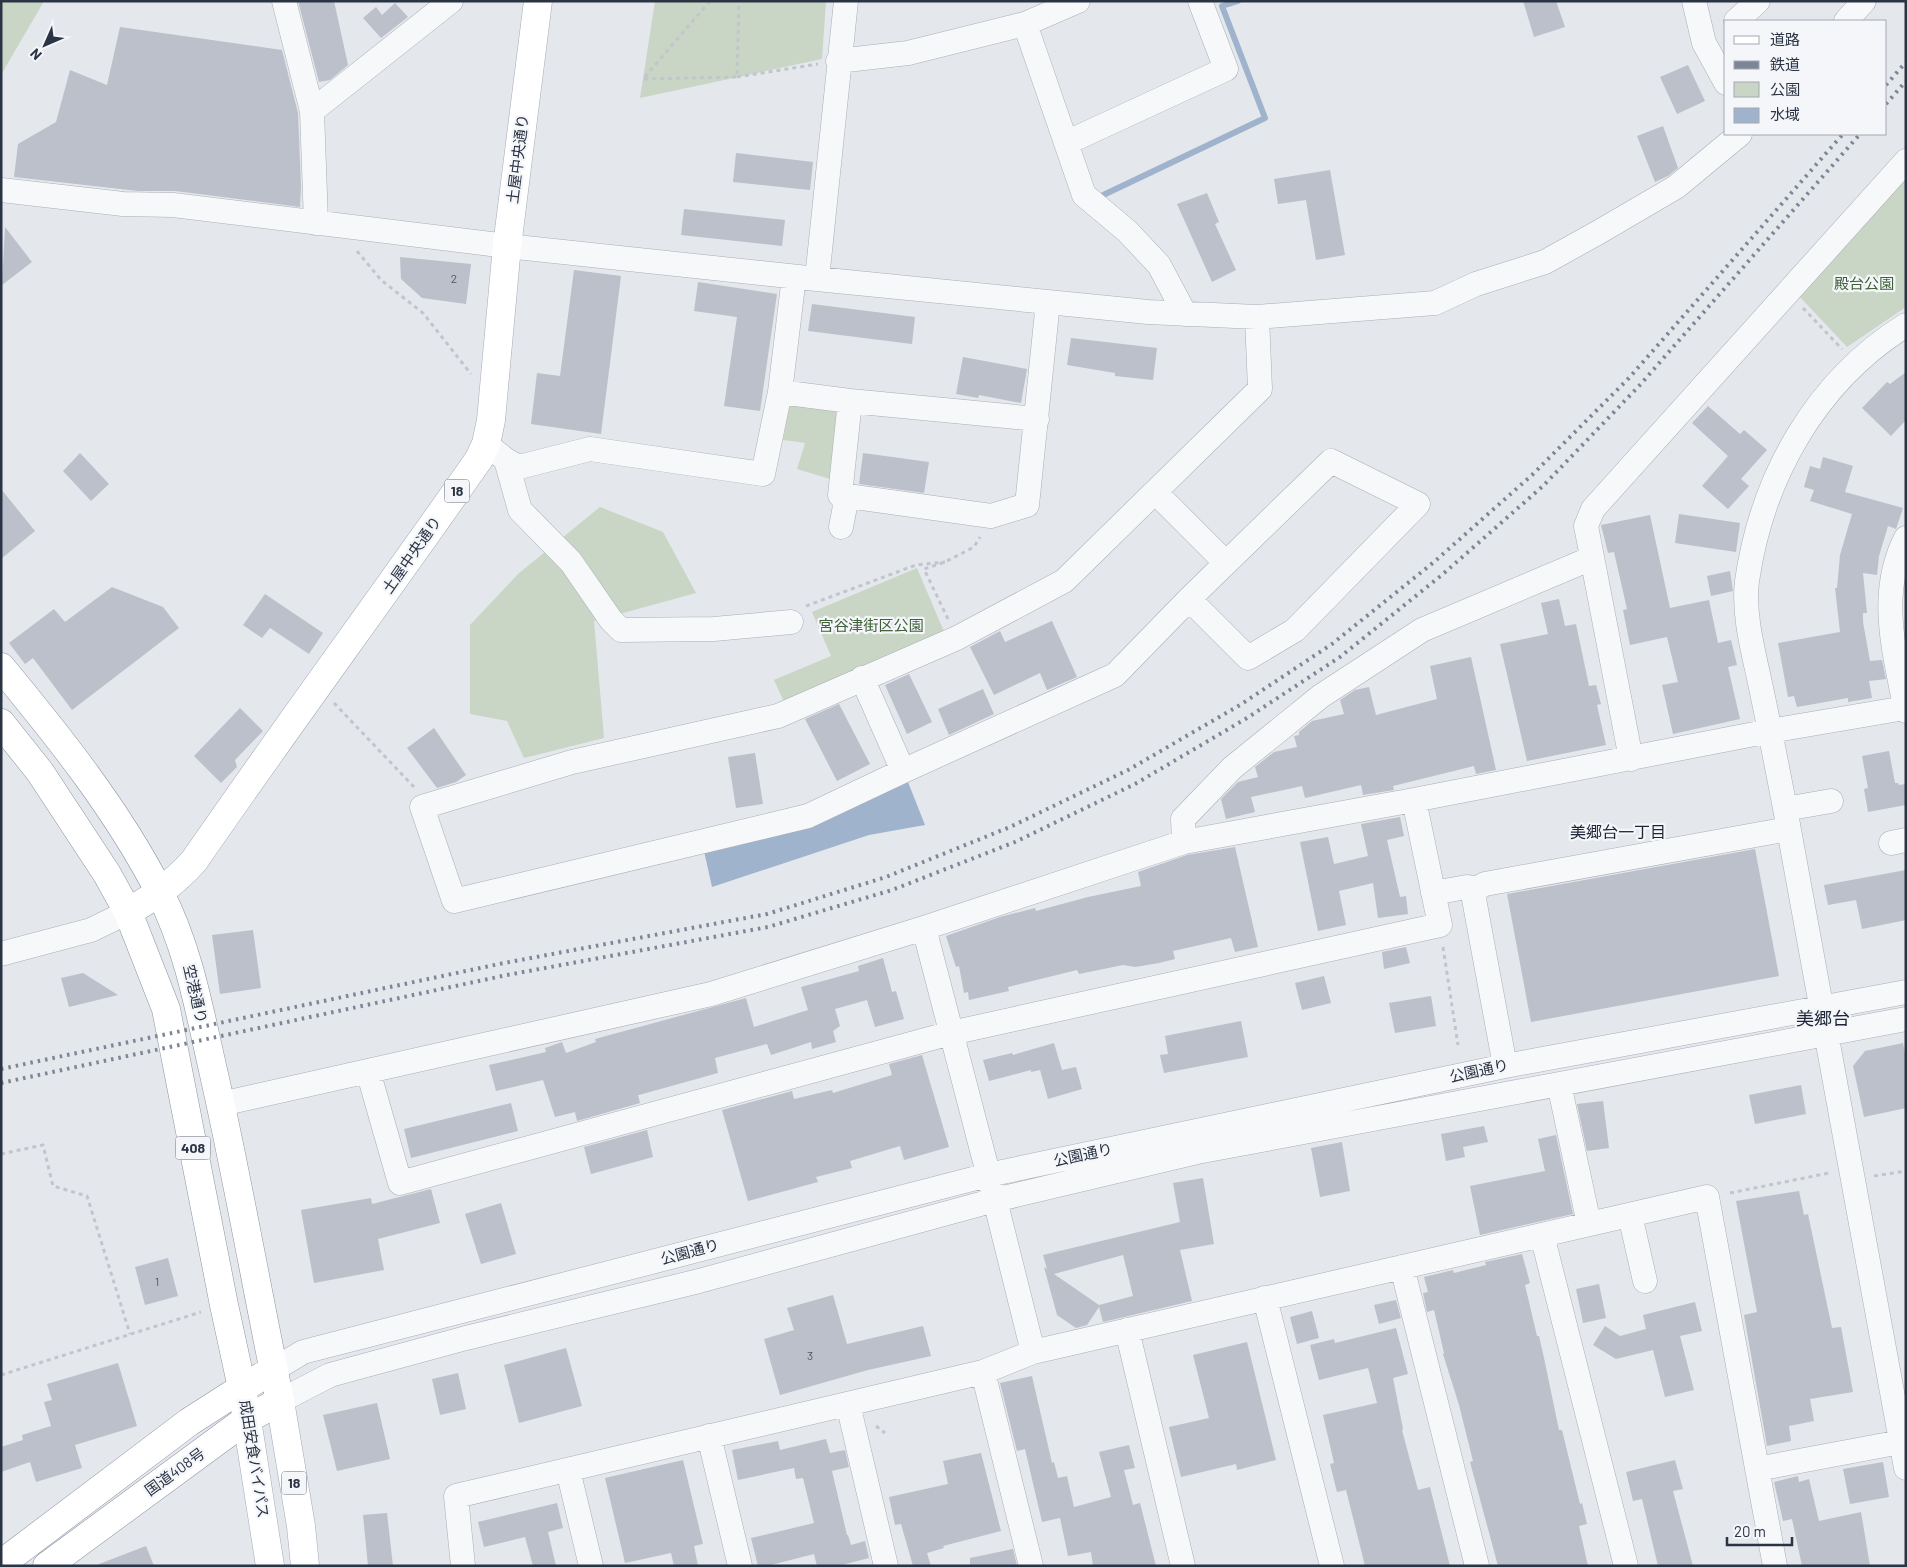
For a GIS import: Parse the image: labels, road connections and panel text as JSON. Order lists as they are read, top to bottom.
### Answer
{
  "streets": {
    "main road": [
      "土屋中央通り",
      "18",
      "空港通り",
      "408",
      "成田安食バイパス",
      "国道408号"
    ],
    "street": ["公園通り"]
  },
  "crossings": [
    ["土屋中央通り", "空港通り"],
    ["土屋中央通り", "408"],
    ["18", "公園通り"],
    ["18", "国道408号"],
    ["空港通り", "公園通り"],
    ["空港通り", "成田安食バイパス"],
    ["公園通り", "成田安食バイパス"],
    ["公園通り", "国道408号"],
    ["408", "成田安食バイパス"],
    ["408", "国道408号"],
    ["成田安食バイパス", "国道408号"]
  ],
  "districts": ["美郷台一丁目", "美郷台"],
  "parks": ["殿台公園", "宮谷津街区公園"],
  "house_numbers": ["2", "1", "3"],
  "legend": [
    "道路",
    "鉄道",
    "公園",
    "水域"
  ],
  "scale_bar": "20 m",
  "north": "bottom left"
}
